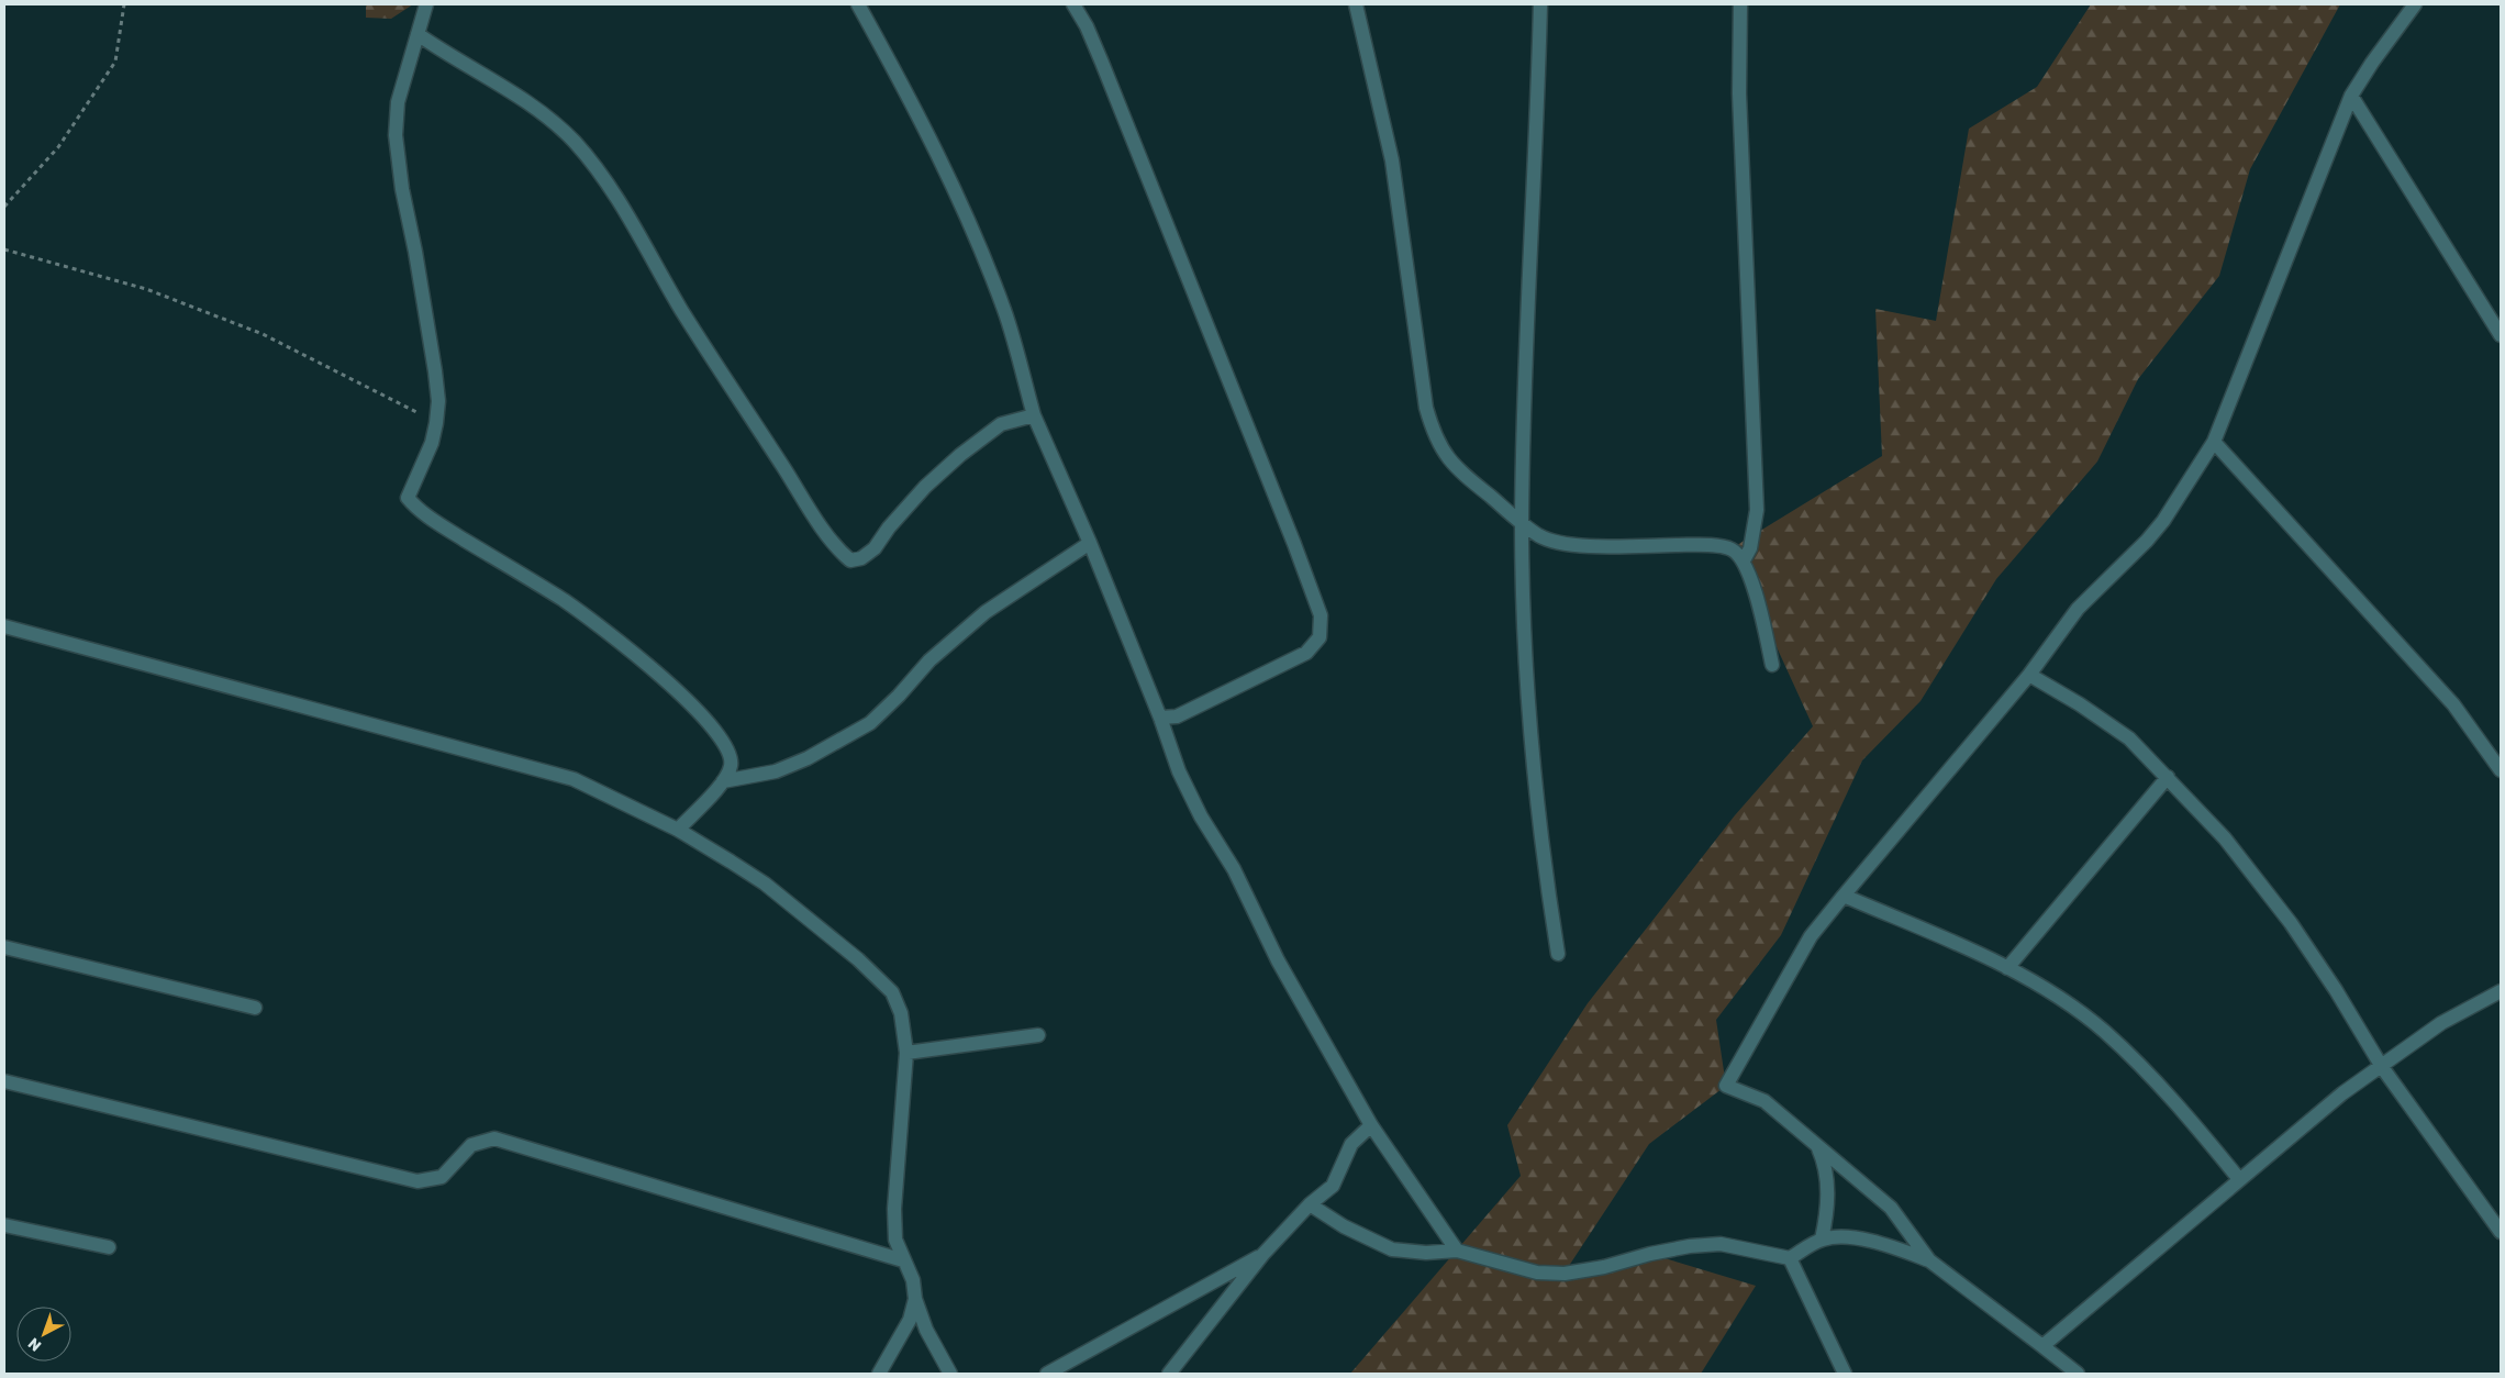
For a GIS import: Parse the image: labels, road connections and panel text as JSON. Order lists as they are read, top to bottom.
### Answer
{
  "north": "bottom left"
}
